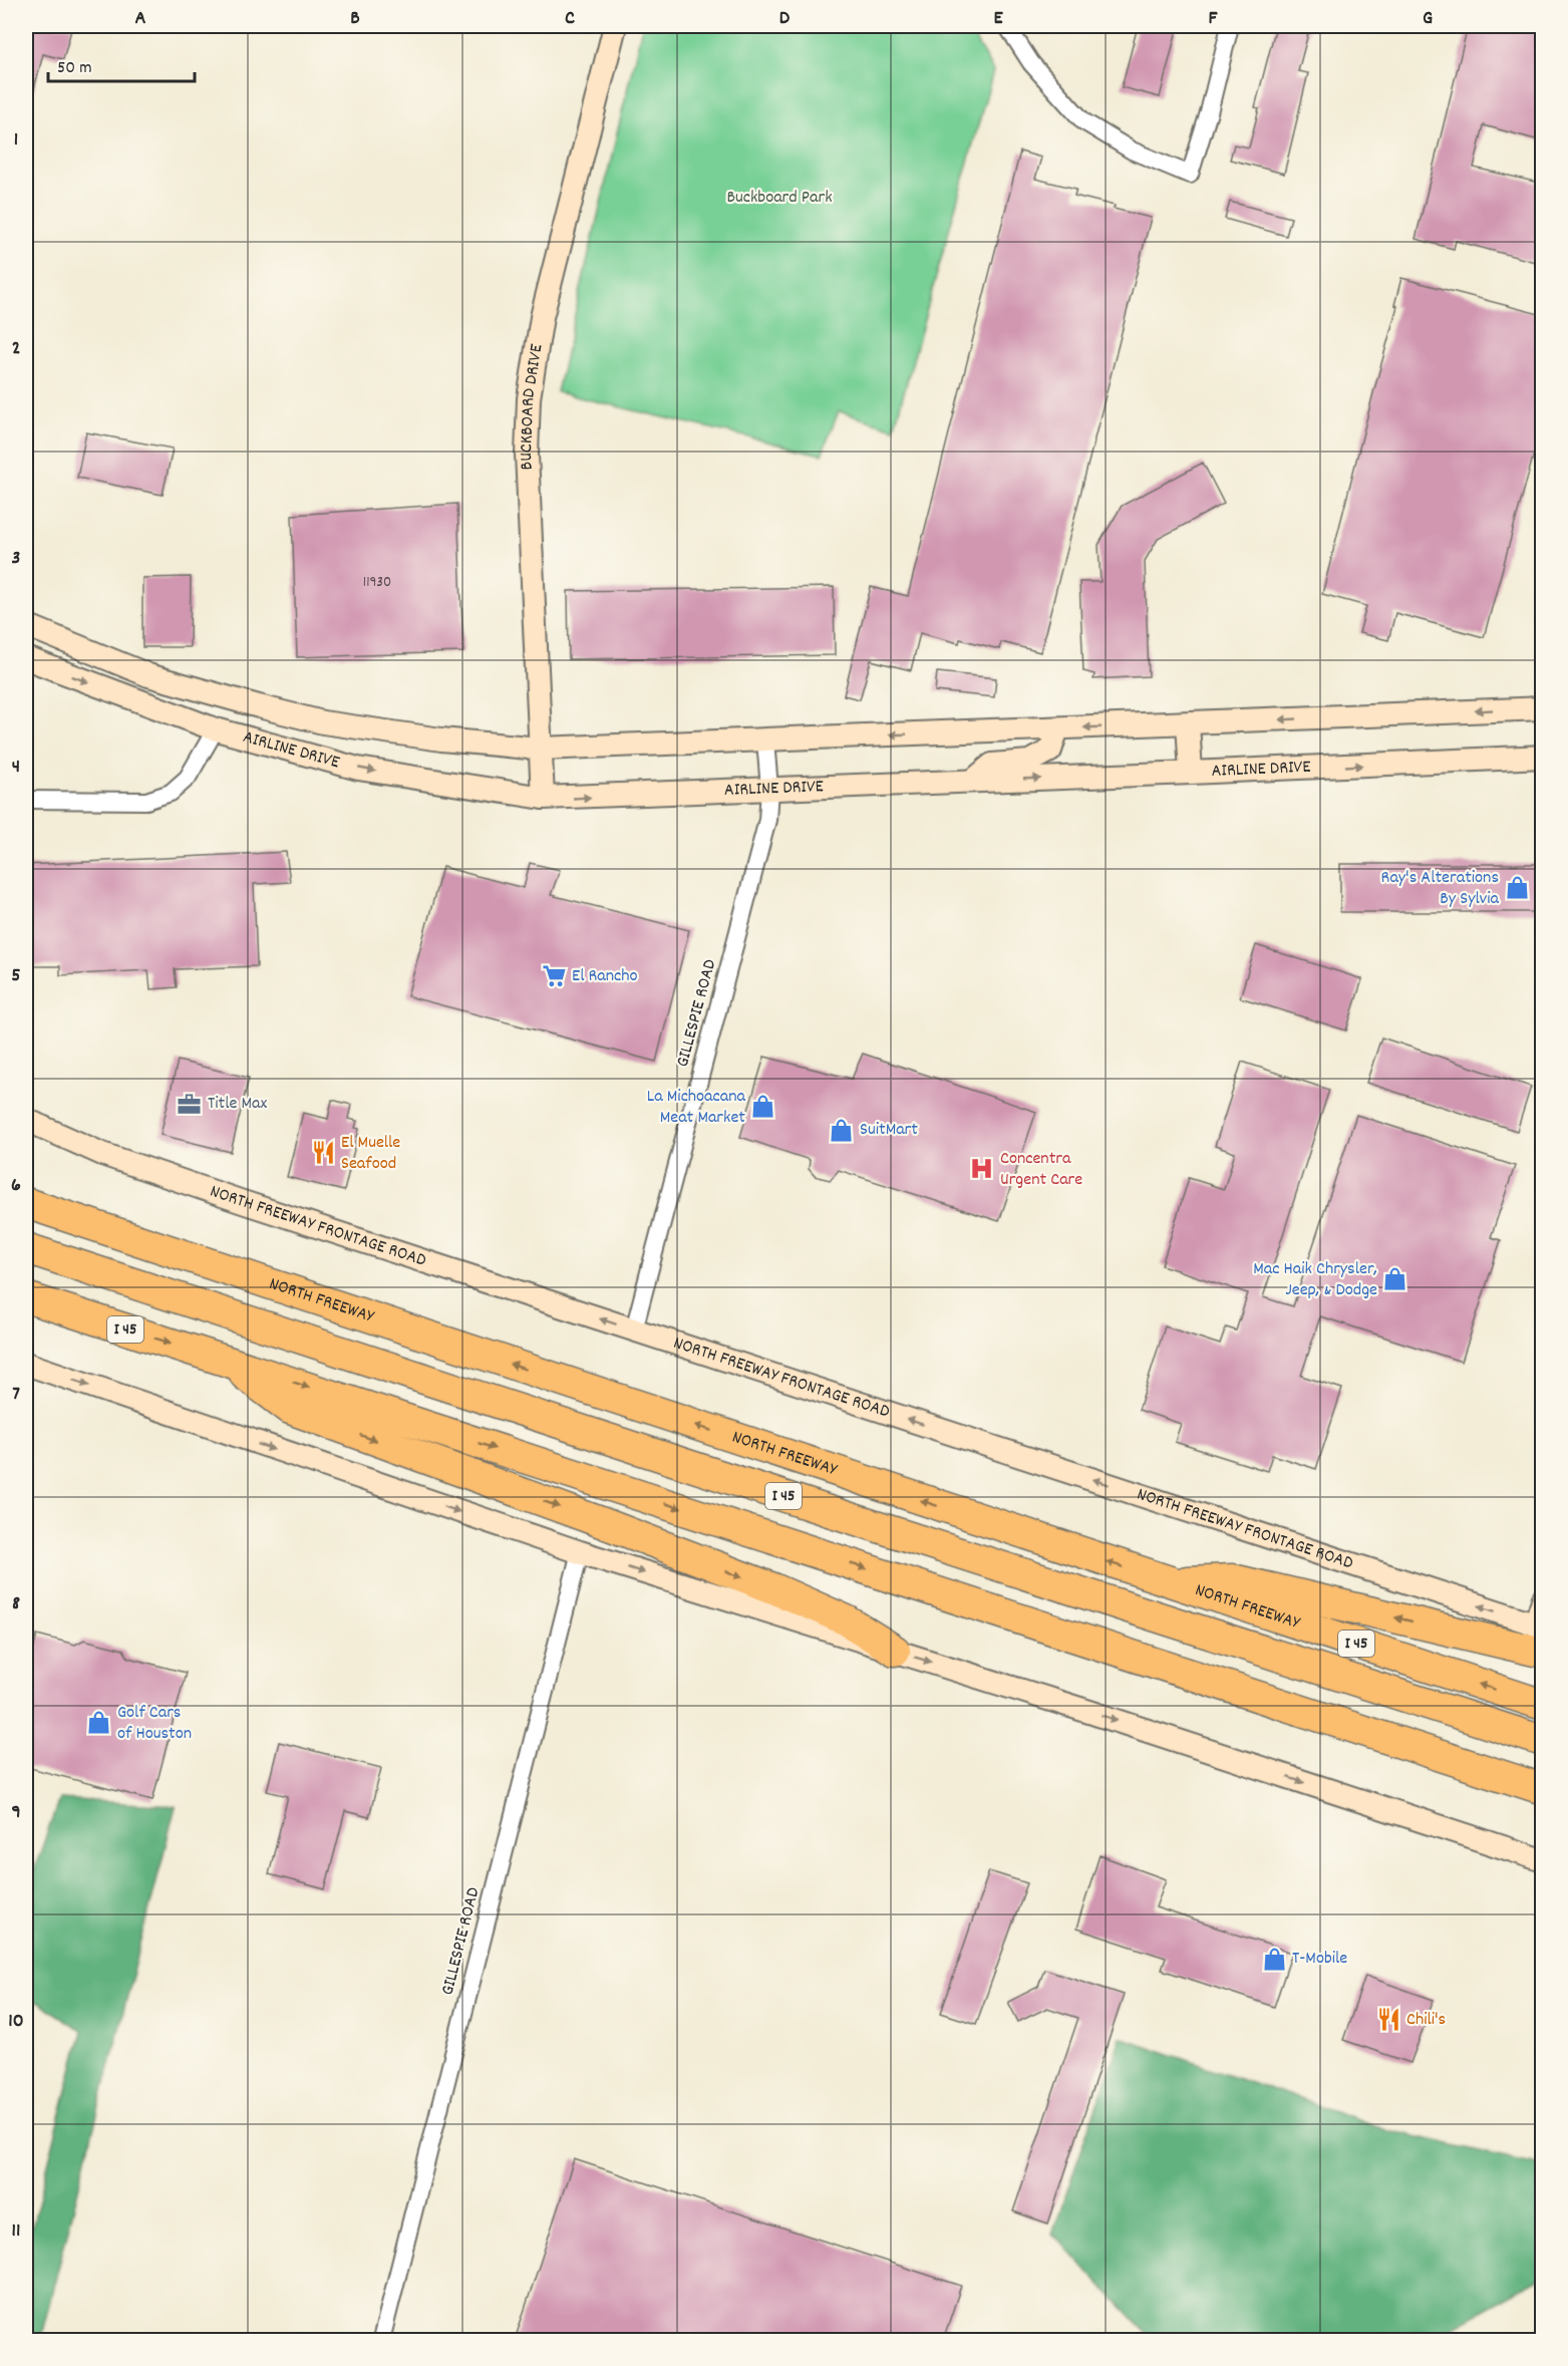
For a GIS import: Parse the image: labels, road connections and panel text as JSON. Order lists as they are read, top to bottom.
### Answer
{
  "streets": {
    "highway": ["NORTH FREEWAY", "I 45"],
    "main road": ["BUCKBOARD DRIVE", "AIRLINE DRIVE", "NORTH FREEWAY FRONTAGE ROAD"],
    "street": ["GILLESPIE ROAD"]
  },
  "crossings": [
    ["BUCKBOARD DRIVE", "AIRLINE DRIVE"],
    ["AIRLINE DRIVE", "GILLESPIE ROAD"],
    ["GILLESPIE ROAD", "NORTH FREEWAY FRONTAGE ROAD"]
  ],
  "one_way": ["NORTH FREEWAY FRONTAGE ROAD"],
  "parks": ["Buckboard Park"],
  "places": {
    "shop": [
      "Ray's Alterations By Sylvia",
      "La Michoacana Meat Market",
      "SuitMart",
      "Mac Haik Chrysler, Jeep, & Dodge",
      "Golf Cars of Houston",
      "T-Mobile"
    ],
    "supermarket": ["El Rancho"],
    "office": ["Title Max"],
    "restaurant": ["El Muelle Seafood", "Chili's"],
    "hospital": ["Concentra Urgent Care"]
  },
  "house_numbers": ["11930"],
  "scale_bar": "50 m",
  "grid": {
    "columns": [
      "A",
      "B",
      "C",
      "D",
      "E",
      "F",
      "G"
    ],
    "rows": [
      "1",
      "2",
      "3",
      "4",
      "5",
      "6",
      "7",
      "8",
      "9",
      "10",
      "11"
    ]
  }
}
